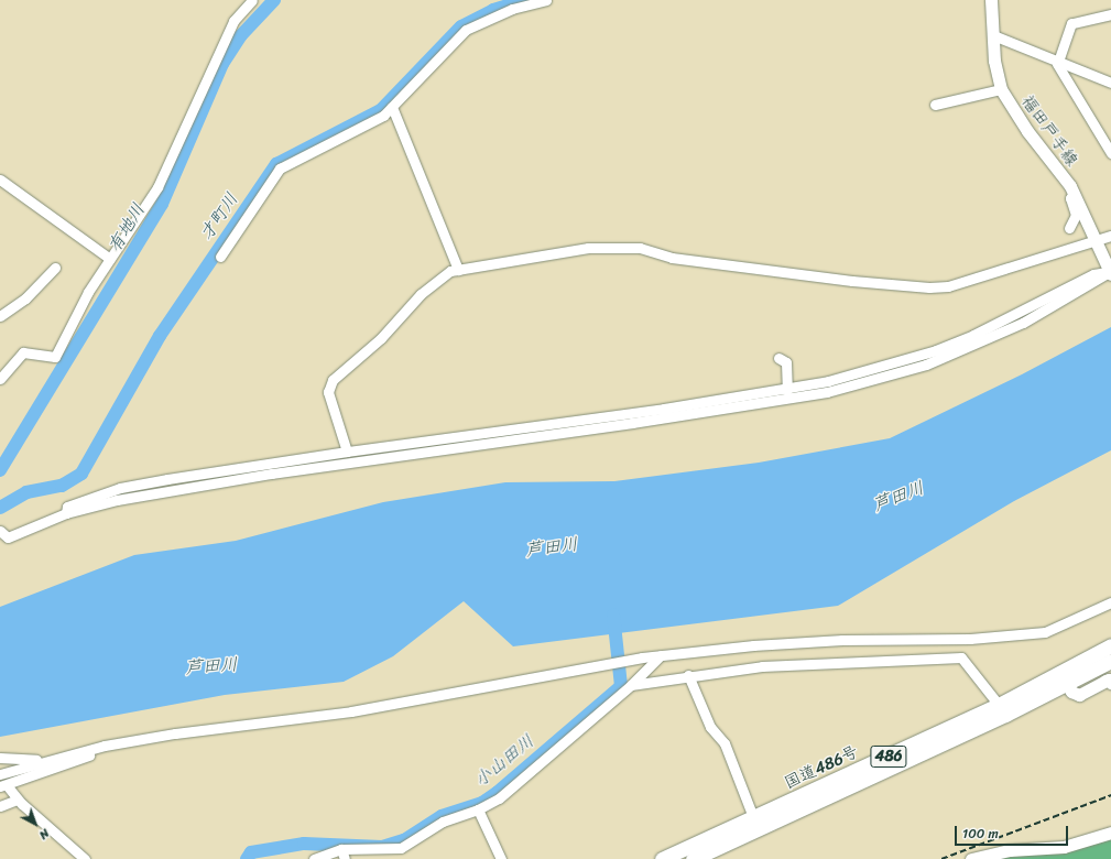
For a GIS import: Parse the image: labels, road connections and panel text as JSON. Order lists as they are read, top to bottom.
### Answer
{
  "streets": {
    "highway": ["486", "国道486号"],
    "main road": ["福田戸手線"]
  },
  "water": [
    "才町川",
    "有地川",
    "芦田川",
    "小山田川"
  ],
  "scale_bar": "100 m",
  "north": "bottom right"
}
